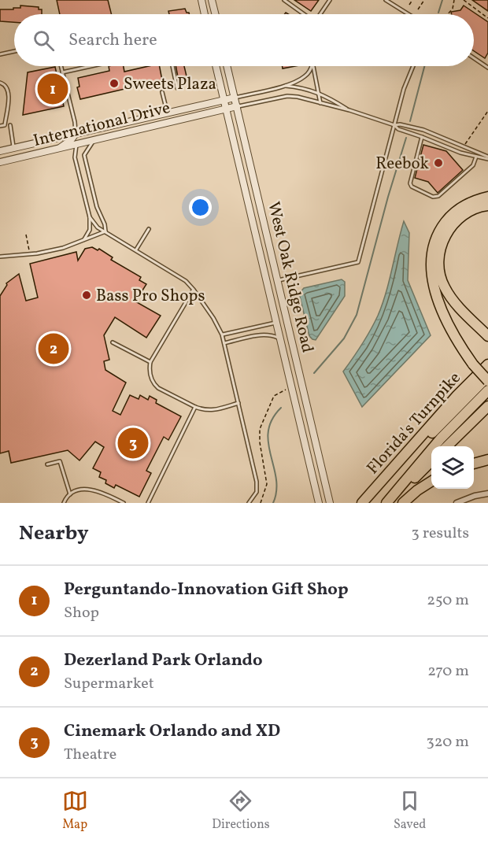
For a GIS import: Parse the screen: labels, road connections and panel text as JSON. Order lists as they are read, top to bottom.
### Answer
{
  "streets": {
    "highway": ["Florida's Turnpike"],
    "street": ["International Drive", "West Oak Ridge Road"]
  },
  "crossings": [
    ["International Drive", "West Oak Ridge Road"]
  ],
  "places": ["Sweets Plaza", "Reebok", "Bass Pro Shops"],
  "page": {
    "search": "Search here",
    "pins": ["1", "2", "3"],
    "heading": ["Nearby", "3 results"],
    "list": [
      {
        "mark": "1",
        "name": "Perguntando-Innovation Gift Shop",
        "note": "Shop",
        "value": "250 m"
      },
      {
        "mark": "2",
        "name": "Dezerland Park Orlando",
        "note": "Supermarket",
        "value": "270 m"
      },
      {
        "mark": "3",
        "name": "Cinemark Orlando and XD",
        "note": "Theatre",
        "value": "320 m"
      }
    ],
    "nav": ["Map", "Directions", "Saved"]
  }
}
